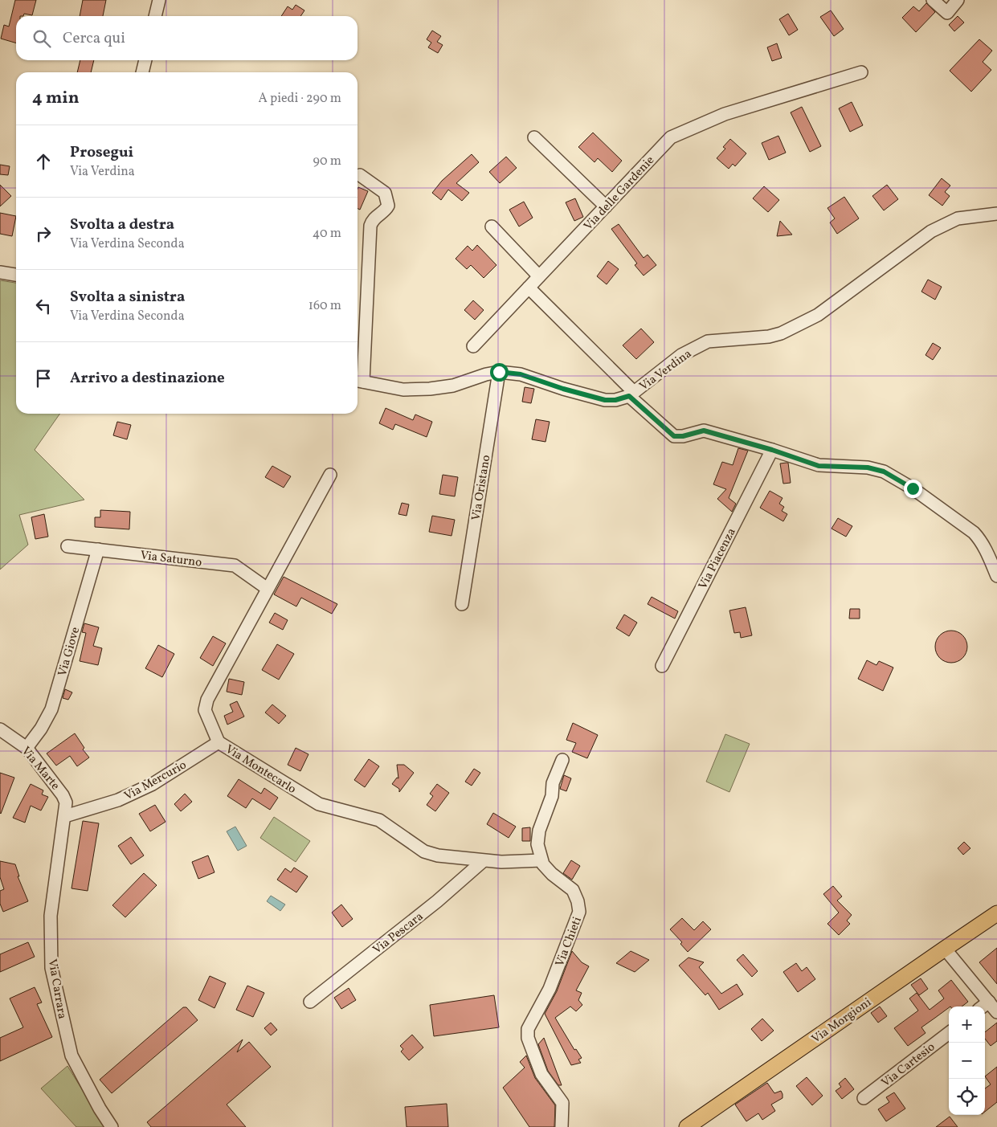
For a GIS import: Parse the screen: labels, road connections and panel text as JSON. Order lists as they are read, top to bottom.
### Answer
{
  "streets": {
    "main road": ["Via Morgioni"],
    "street": [
      "Via delle Gardenie",
      "Via Verdina",
      "Via Oristano",
      "Via Saturno",
      "Via Piacenza",
      "Via Giove",
      "Via Marte",
      "Via Montecarlo",
      "Via Mercurio",
      "Via Pescara",
      "Via Chieti",
      "Via Carrara",
      "Via Cartesio"
    ]
  },
  "crossings": [
    ["Via Verdina", "Via Oristano"],
    ["Via Saturno", "Via Giove"],
    ["Via Saturno", "Via Montecarlo"],
    ["Via Giove", "Via Marte"],
    ["Via Marte", "Via Mercurio"],
    ["Via Marte", "Via Carrara"],
    ["Via Montecarlo", "Via Mercurio"],
    ["Via Montecarlo", "Via Pescara"],
    ["Via Montecarlo", "Via Chieti"],
    ["Via Mercurio", "Via Carrara"]
  ],
  "page": {
    "search": "Cerca qui",
    "heading": ["4 min", "A piedi · 290 m"],
    "list": [
      ["Prosegui", "Via Verdina", "90 m"],
      ["Svolta a destra", "Via Verdina Seconda", "40 m"],
      ["Svolta a sinistra", "Via Verdina Seconda", "160 m"],
      "Arrivo a destinazione"
    ],
    "map_buttons": ["+", "−"]
  }
}
